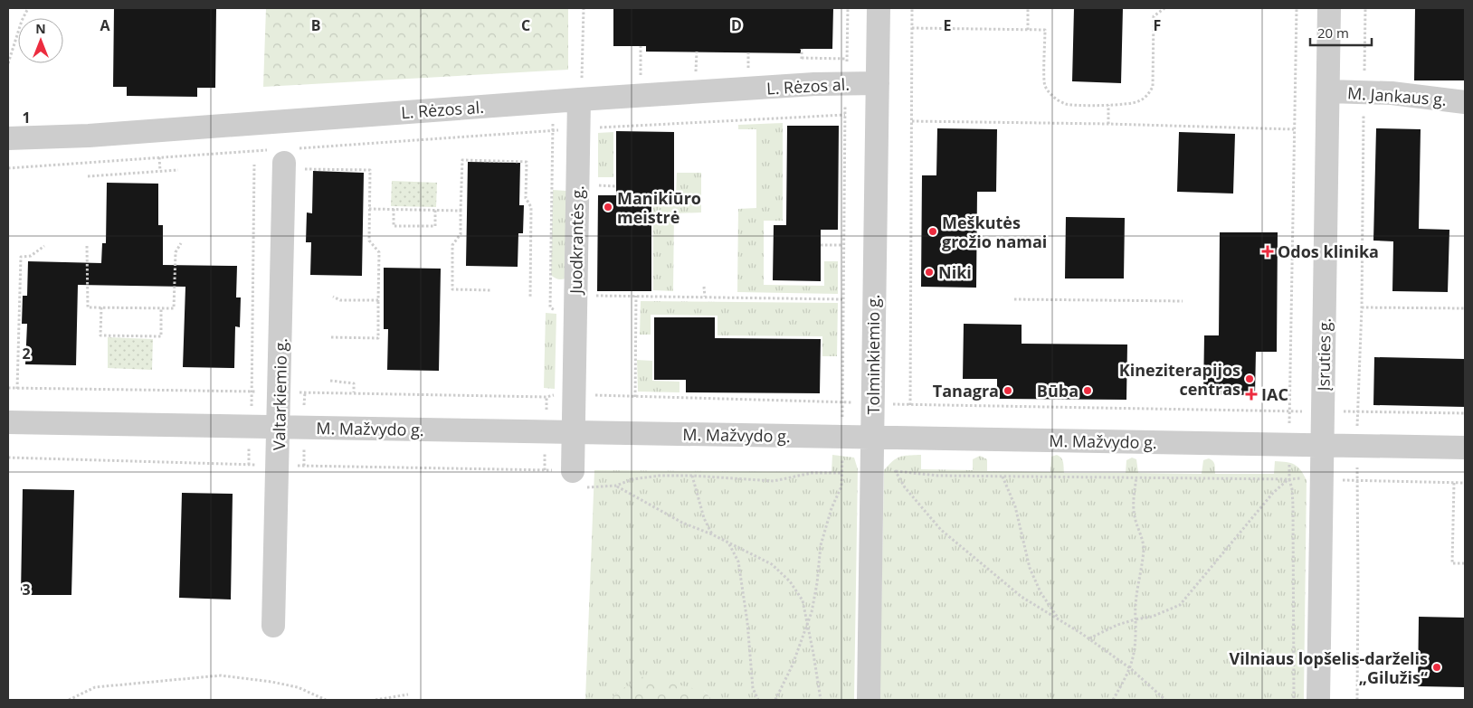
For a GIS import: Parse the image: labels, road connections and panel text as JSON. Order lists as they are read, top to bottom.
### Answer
{
  "streets": {
    "street": [
      "L. Rėzos al.",
      "M. Jankaus g.",
      "Juodkrantės g.",
      "Tolminkiemio g.",
      "Įsruties g.",
      "Valtarkiemio g.",
      "M. Mažvydo g."
    ]
  },
  "crossings": [
    ["L. Rėzos al.", "Juodkrantės g."],
    ["L. Rėzos al.", "Tolminkiemio g."],
    ["M. Jankaus g.", "Įsruties g."],
    ["Juodkrantės g.", "M. Mažvydo g."],
    ["Tolminkiemio g.", "M. Mažvydo g."],
    ["Įsruties g.", "M. Mažvydo g."],
    ["Valtarkiemio g.", "M. Mažvydo g."]
  ],
  "places": {
    "other": [
      "Manikiūro meistrė",
      "Meškutės grožio namai",
      "Niki",
      "Kineziterapijos centras",
      "Tanagra",
      "Būba",
      "Vilniaus lopšelis-darželis „Gilužis“"
    ],
    "health": ["Odos klinika", "IAC"]
  },
  "scale_bar": "20 m",
  "north": "top",
  "grid": {
    "columns": [
      "A",
      "B",
      "C",
      "D",
      "E",
      "F"
    ],
    "rows": ["1", "2", "3"]
  }
}
